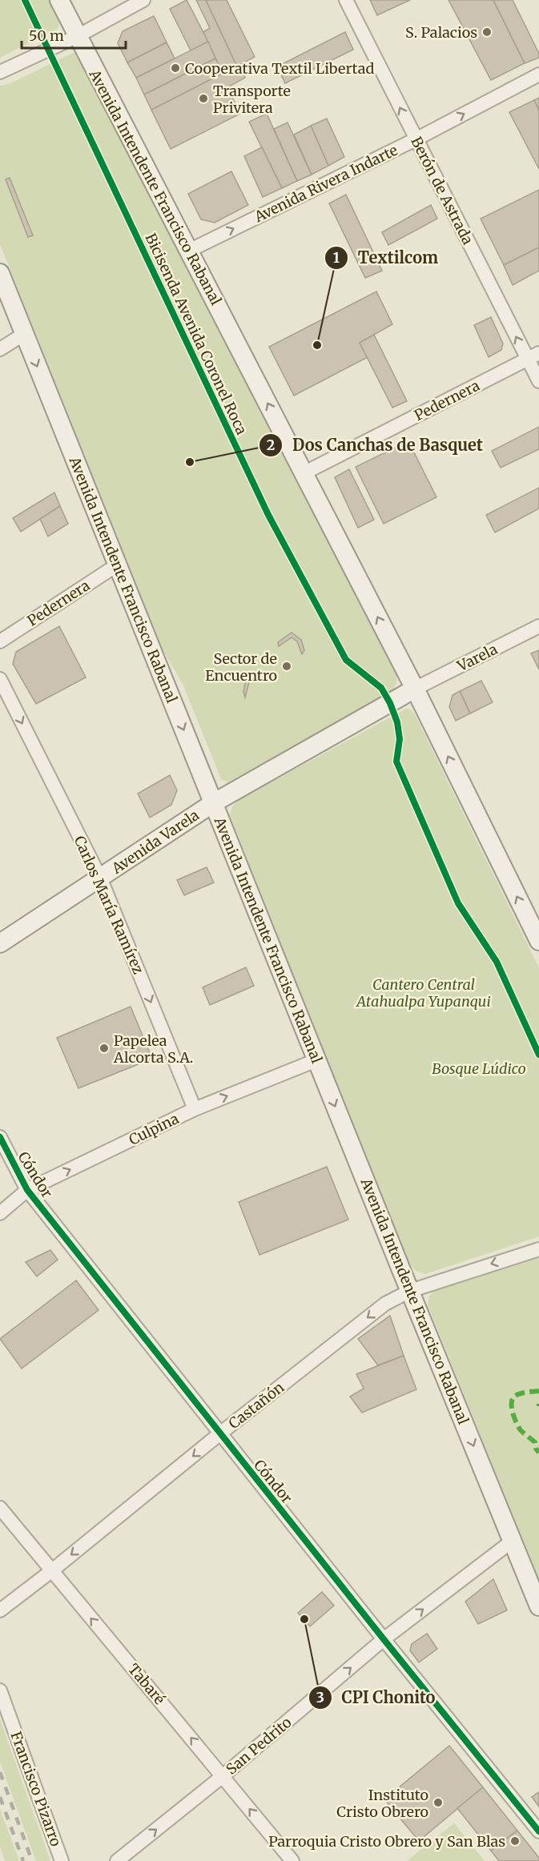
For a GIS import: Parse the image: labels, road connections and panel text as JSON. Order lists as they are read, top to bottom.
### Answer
{
  "streets": {
    "main road": ["Avenida Intendente Francisco Rabanal", "Avenida Varela"],
    "street": [
      "Avenida Rivera Indarte",
      "Berón de Astrada",
      "Pedernera",
      "Varela",
      "Carlos María Ramírez",
      "Culpina",
      "Cóndor",
      "Castañón",
      "Tabaré",
      "San Pedrito",
      "Francisco Pizarro"
    ],
    "cycle path": ["Bicisenda Avenida Coronel Roca"]
  },
  "crossings": [
    ["Avenida Rivera Indarte", "Avenida Intendente Francisco Rabanal"],
    ["Avenida Rivera Indarte", "Berón de Astrada"],
    ["Avenida Intendente Francisco Rabanal", "Pedernera"],
    ["Avenida Intendente Francisco Rabanal", "Varela"],
    ["Avenida Intendente Francisco Rabanal", "Avenida Varela"],
    ["Avenida Intendente Francisco Rabanal", "Culpina"],
    ["Avenida Intendente Francisco Rabanal", "Castañón"],
    ["Avenida Intendente Francisco Rabanal", "San Pedrito"],
    ["Berón de Astrada", "Pedernera"],
    ["Varela", "Avenida Varela"],
    ["Avenida Varela", "Carlos María Ramírez"],
    ["Carlos María Ramírez", "Culpina"],
    ["Culpina", "Cóndor"],
    ["Cóndor", "Castañón"],
    ["Cóndor", "San Pedrito"],
    ["Castañón", "Tabaré"],
    ["Tabaré", "San Pedrito"]
  ],
  "one_way": [
    "Avenida Rivera Indarte",
    "Berón de Astrada",
    "Carlos María Ramírez",
    "Culpina",
    "Castañón",
    "Tabaré",
    "San Pedrito"
  ],
  "parks": ["Cantero Central Atahualpa Yupanqui", "Bosque Lúdico"],
  "places": [
    "S. Palacios",
    "Cooperativa Textil Libertad",
    "Transporte Privitera",
    "Textilcom",
    "Dos Canchas de Basquet",
    "Sector de Encuentro",
    "Papelea Alcorta S.A.",
    "CPI Chonito",
    "Instituto Cristo Obrero",
    "Parroquia Cristo Obrero y San Blas"
  ],
  "scale_bar": "50 m"
}
